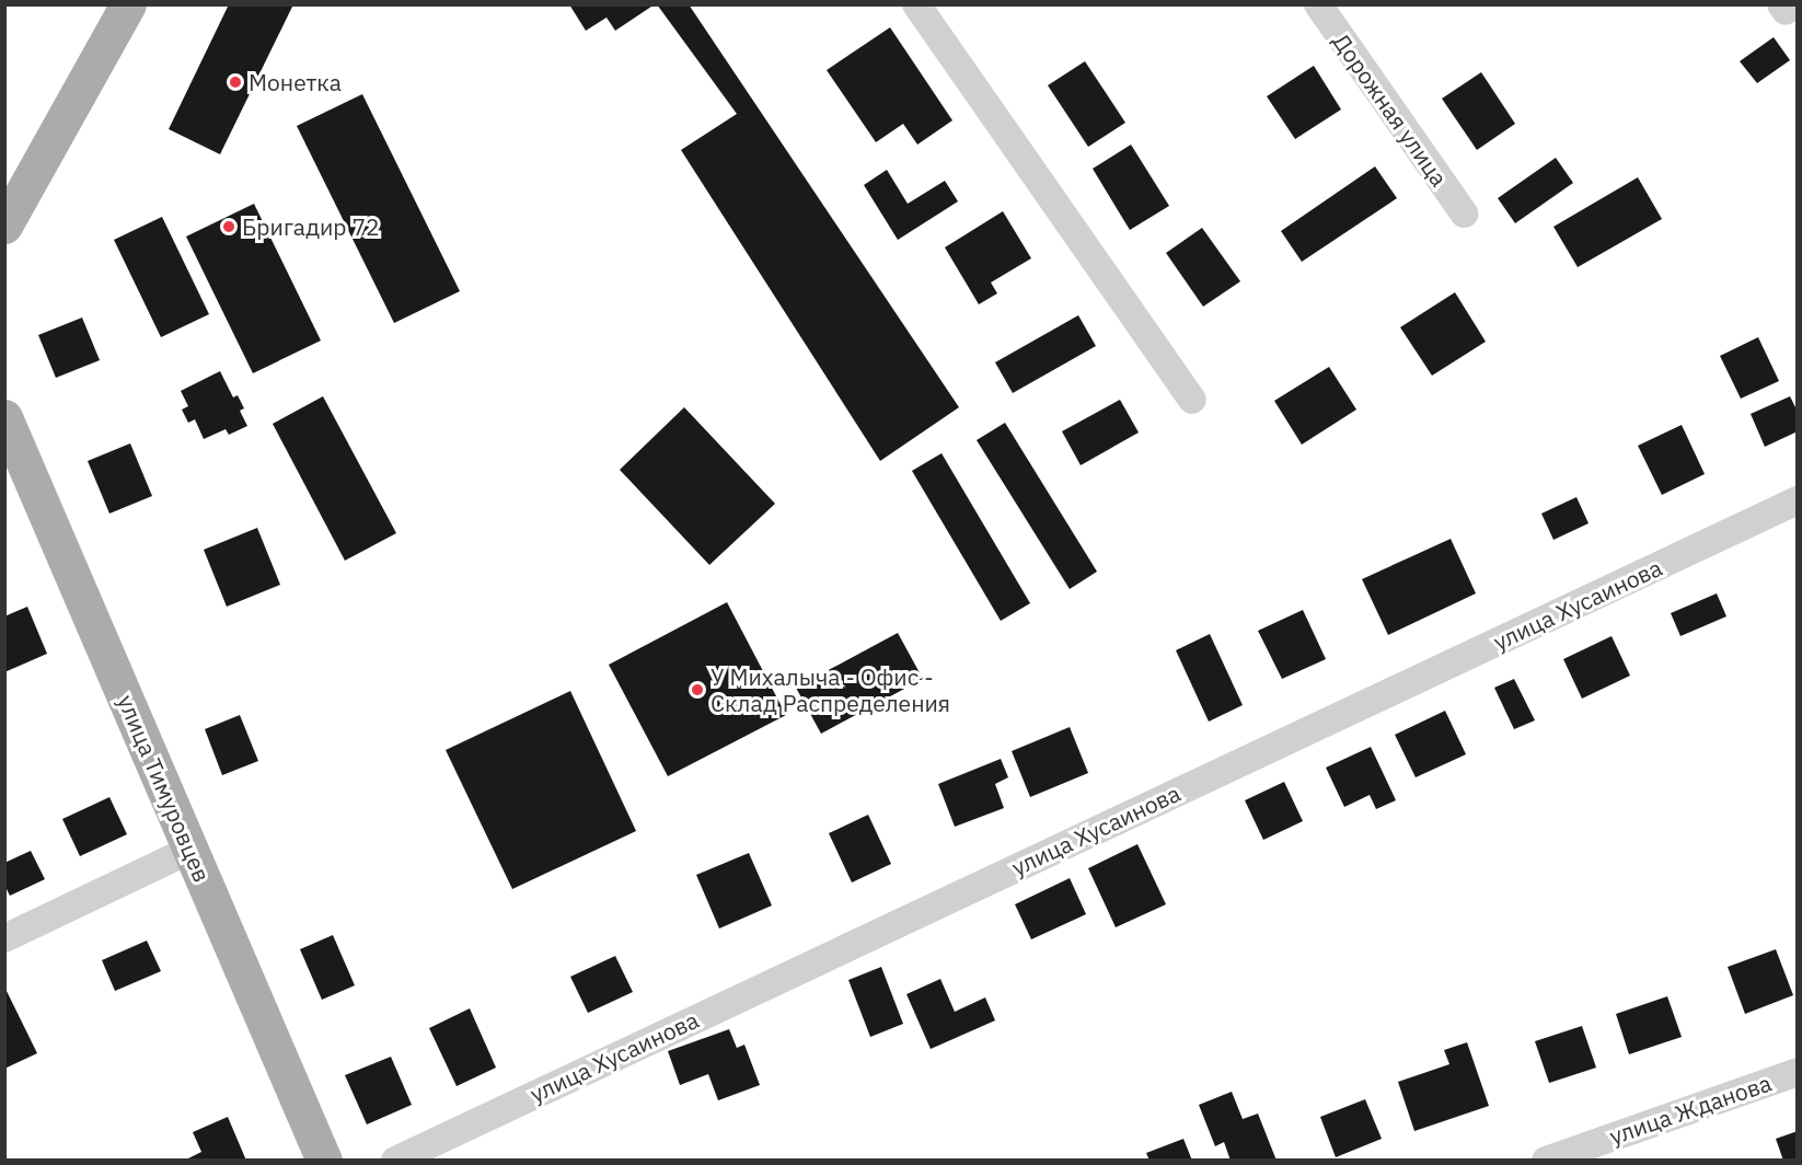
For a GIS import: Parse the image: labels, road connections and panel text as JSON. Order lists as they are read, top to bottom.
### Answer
{
  "streets": {
    "main road": ["улица Тимуровцев"],
    "street": ["Дорожная улица", "улица Хусаинова", "улица Жданова"]
  },
  "places": ["Монетка", "Бригадир 72", "У Михалыча - Офис - Склад Распределения"]
}
